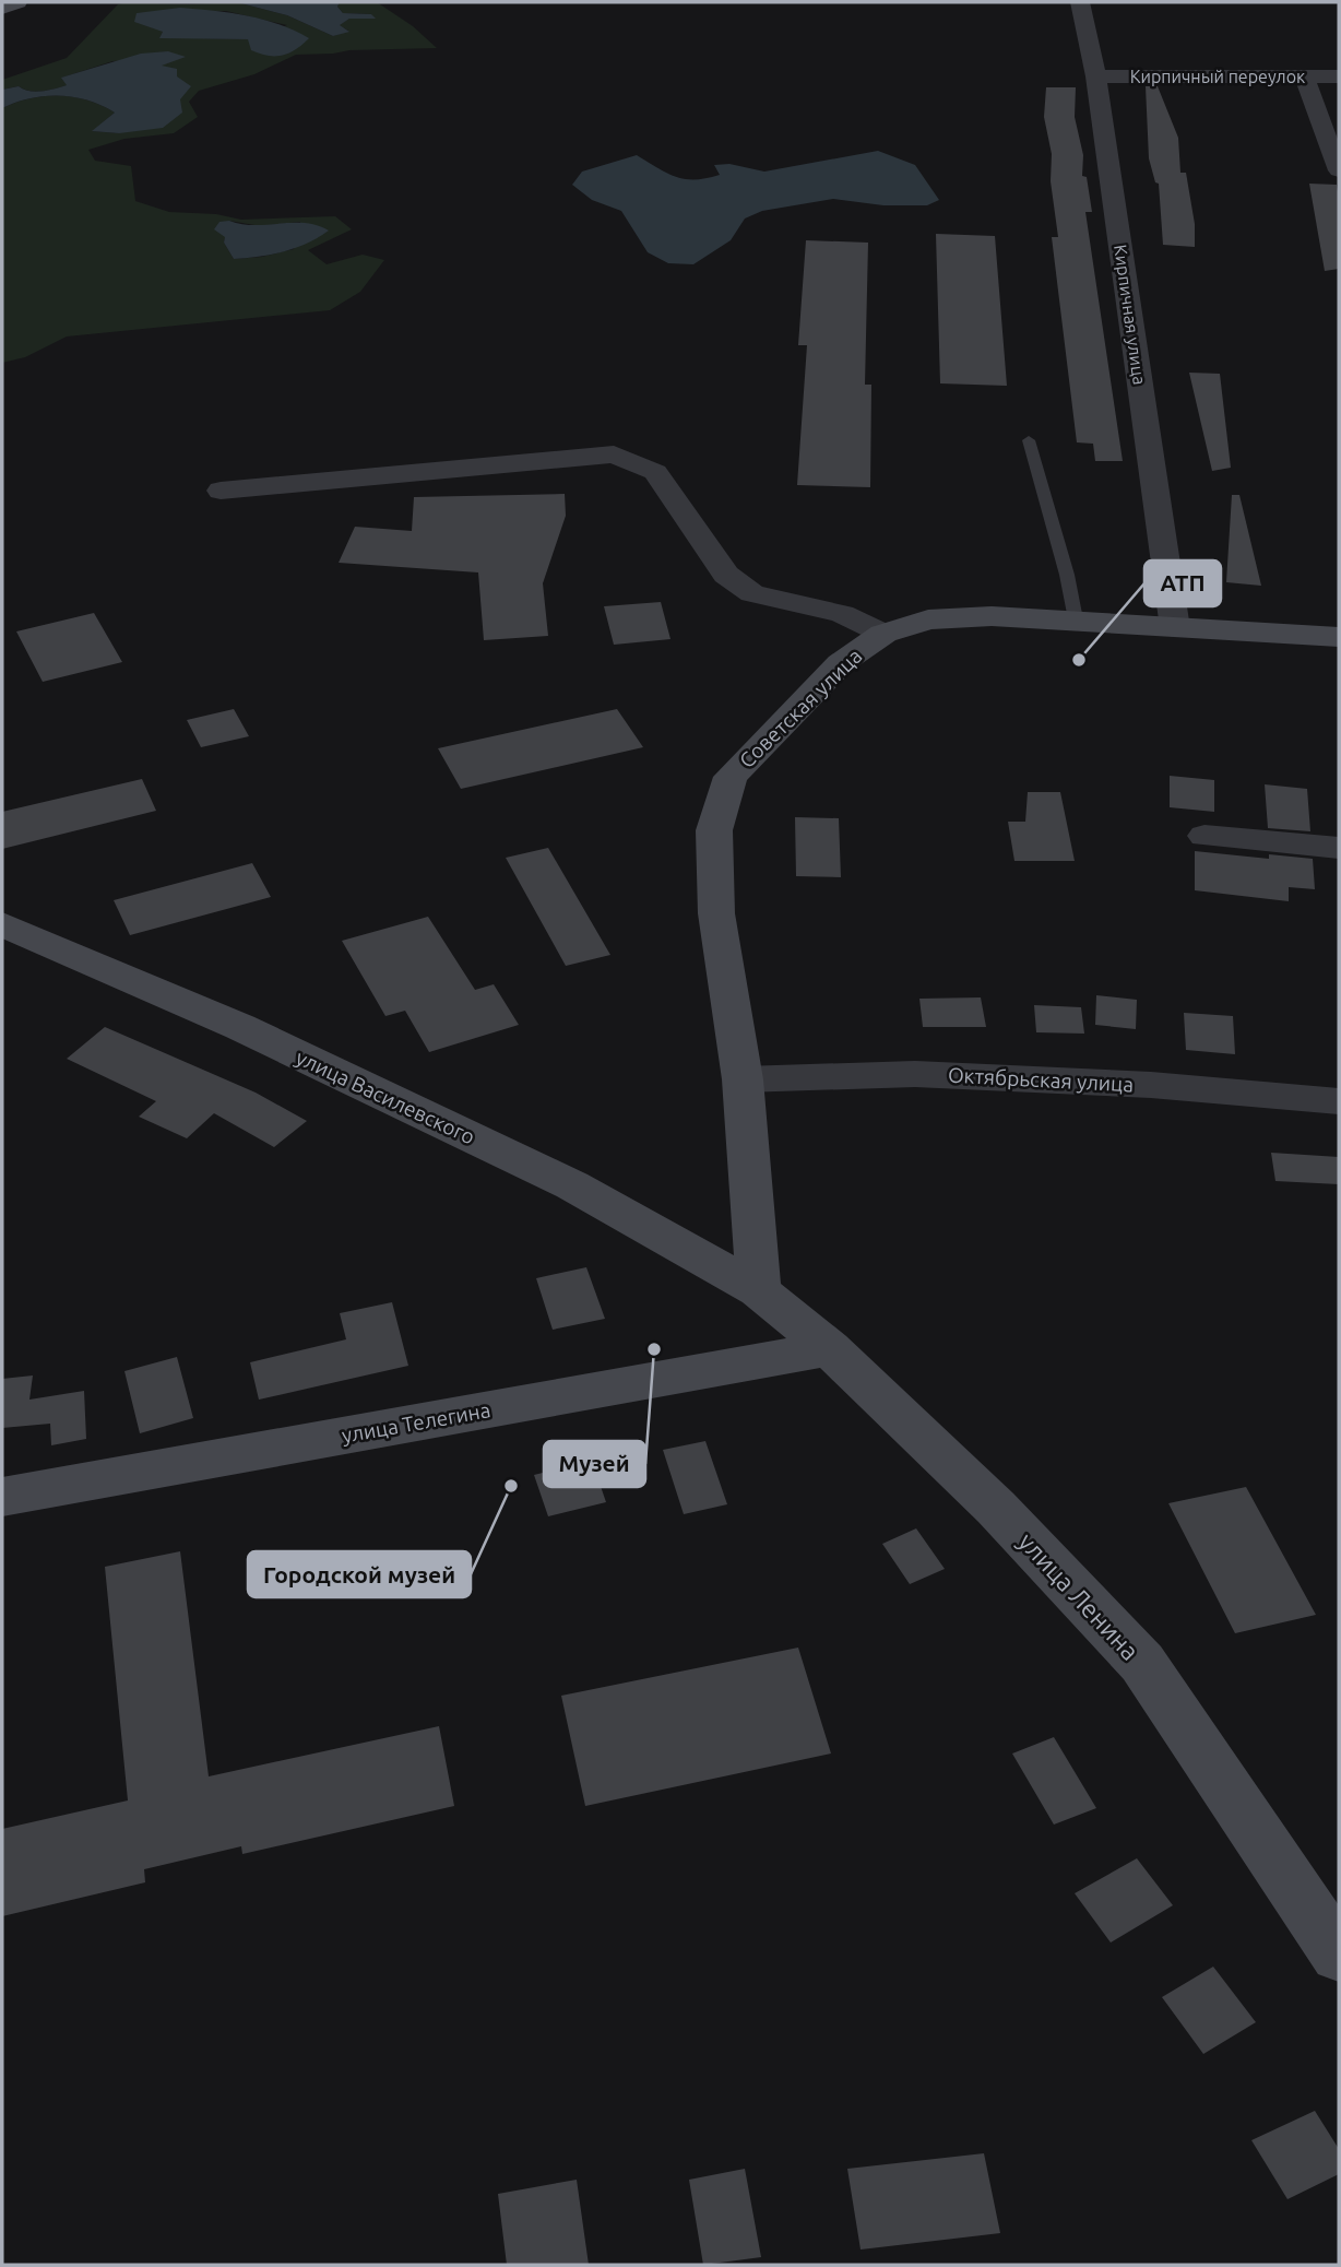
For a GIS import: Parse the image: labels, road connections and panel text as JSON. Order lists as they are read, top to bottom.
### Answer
{
  "streets": {
    "street": [
      "Кирпичный переулок",
      "Кирпичная улица",
      "Советская улица",
      "Октябрьская улица",
      "улица Василевского",
      "улица Телегина",
      "улица Ленина"
    ]
  },
  "crossings": [
    ["Кирпичный переулок", "Кирпичная улица"],
    ["Кирпичная улица", "Советская улица"],
    ["Советская улица", "Октябрьская улица"],
    ["Советская улица", "улица Василевского"],
    ["Советская улица", "улица Ленина"],
    ["улица Василевского", "улица Ленина"],
    ["улица Телегина", "улица Ленина"]
  ],
  "places": ["АТП", "Музей", "Городской музей"]
}
